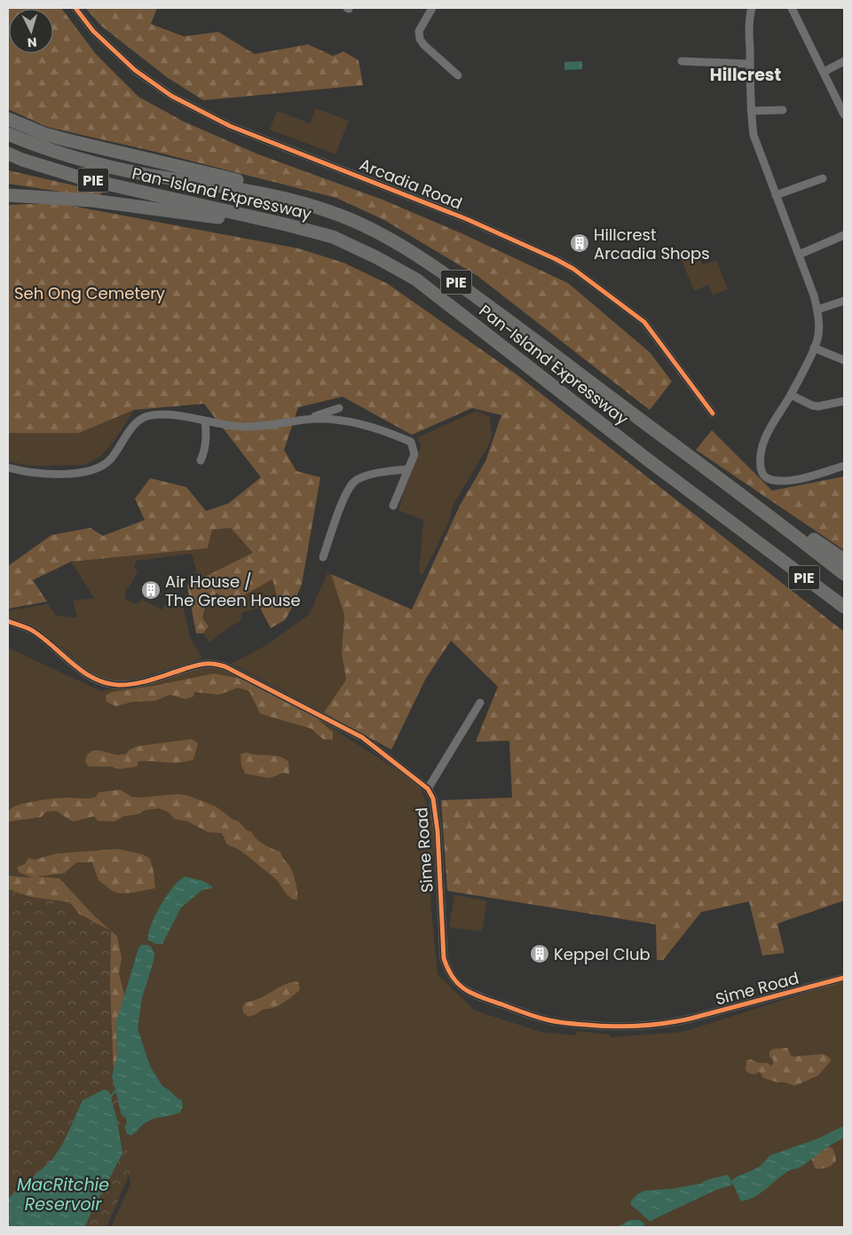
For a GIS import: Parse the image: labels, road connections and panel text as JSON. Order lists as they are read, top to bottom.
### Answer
{
  "streets": {
    "highway": ["PIE", "Pan-Island Expressway"],
    "street": ["Arcadia Road", "Sime Road"]
  },
  "districts": ["Hillcrest"],
  "water": ["MacRitchie Reservoir"],
  "parks": ["Seh Ong Cemetery"],
  "places": {
    "building": ["Hillcrest Arcadia Shops", "Air House / The Green House", "Keppel Club"]
  },
  "north": "bottom"
}
